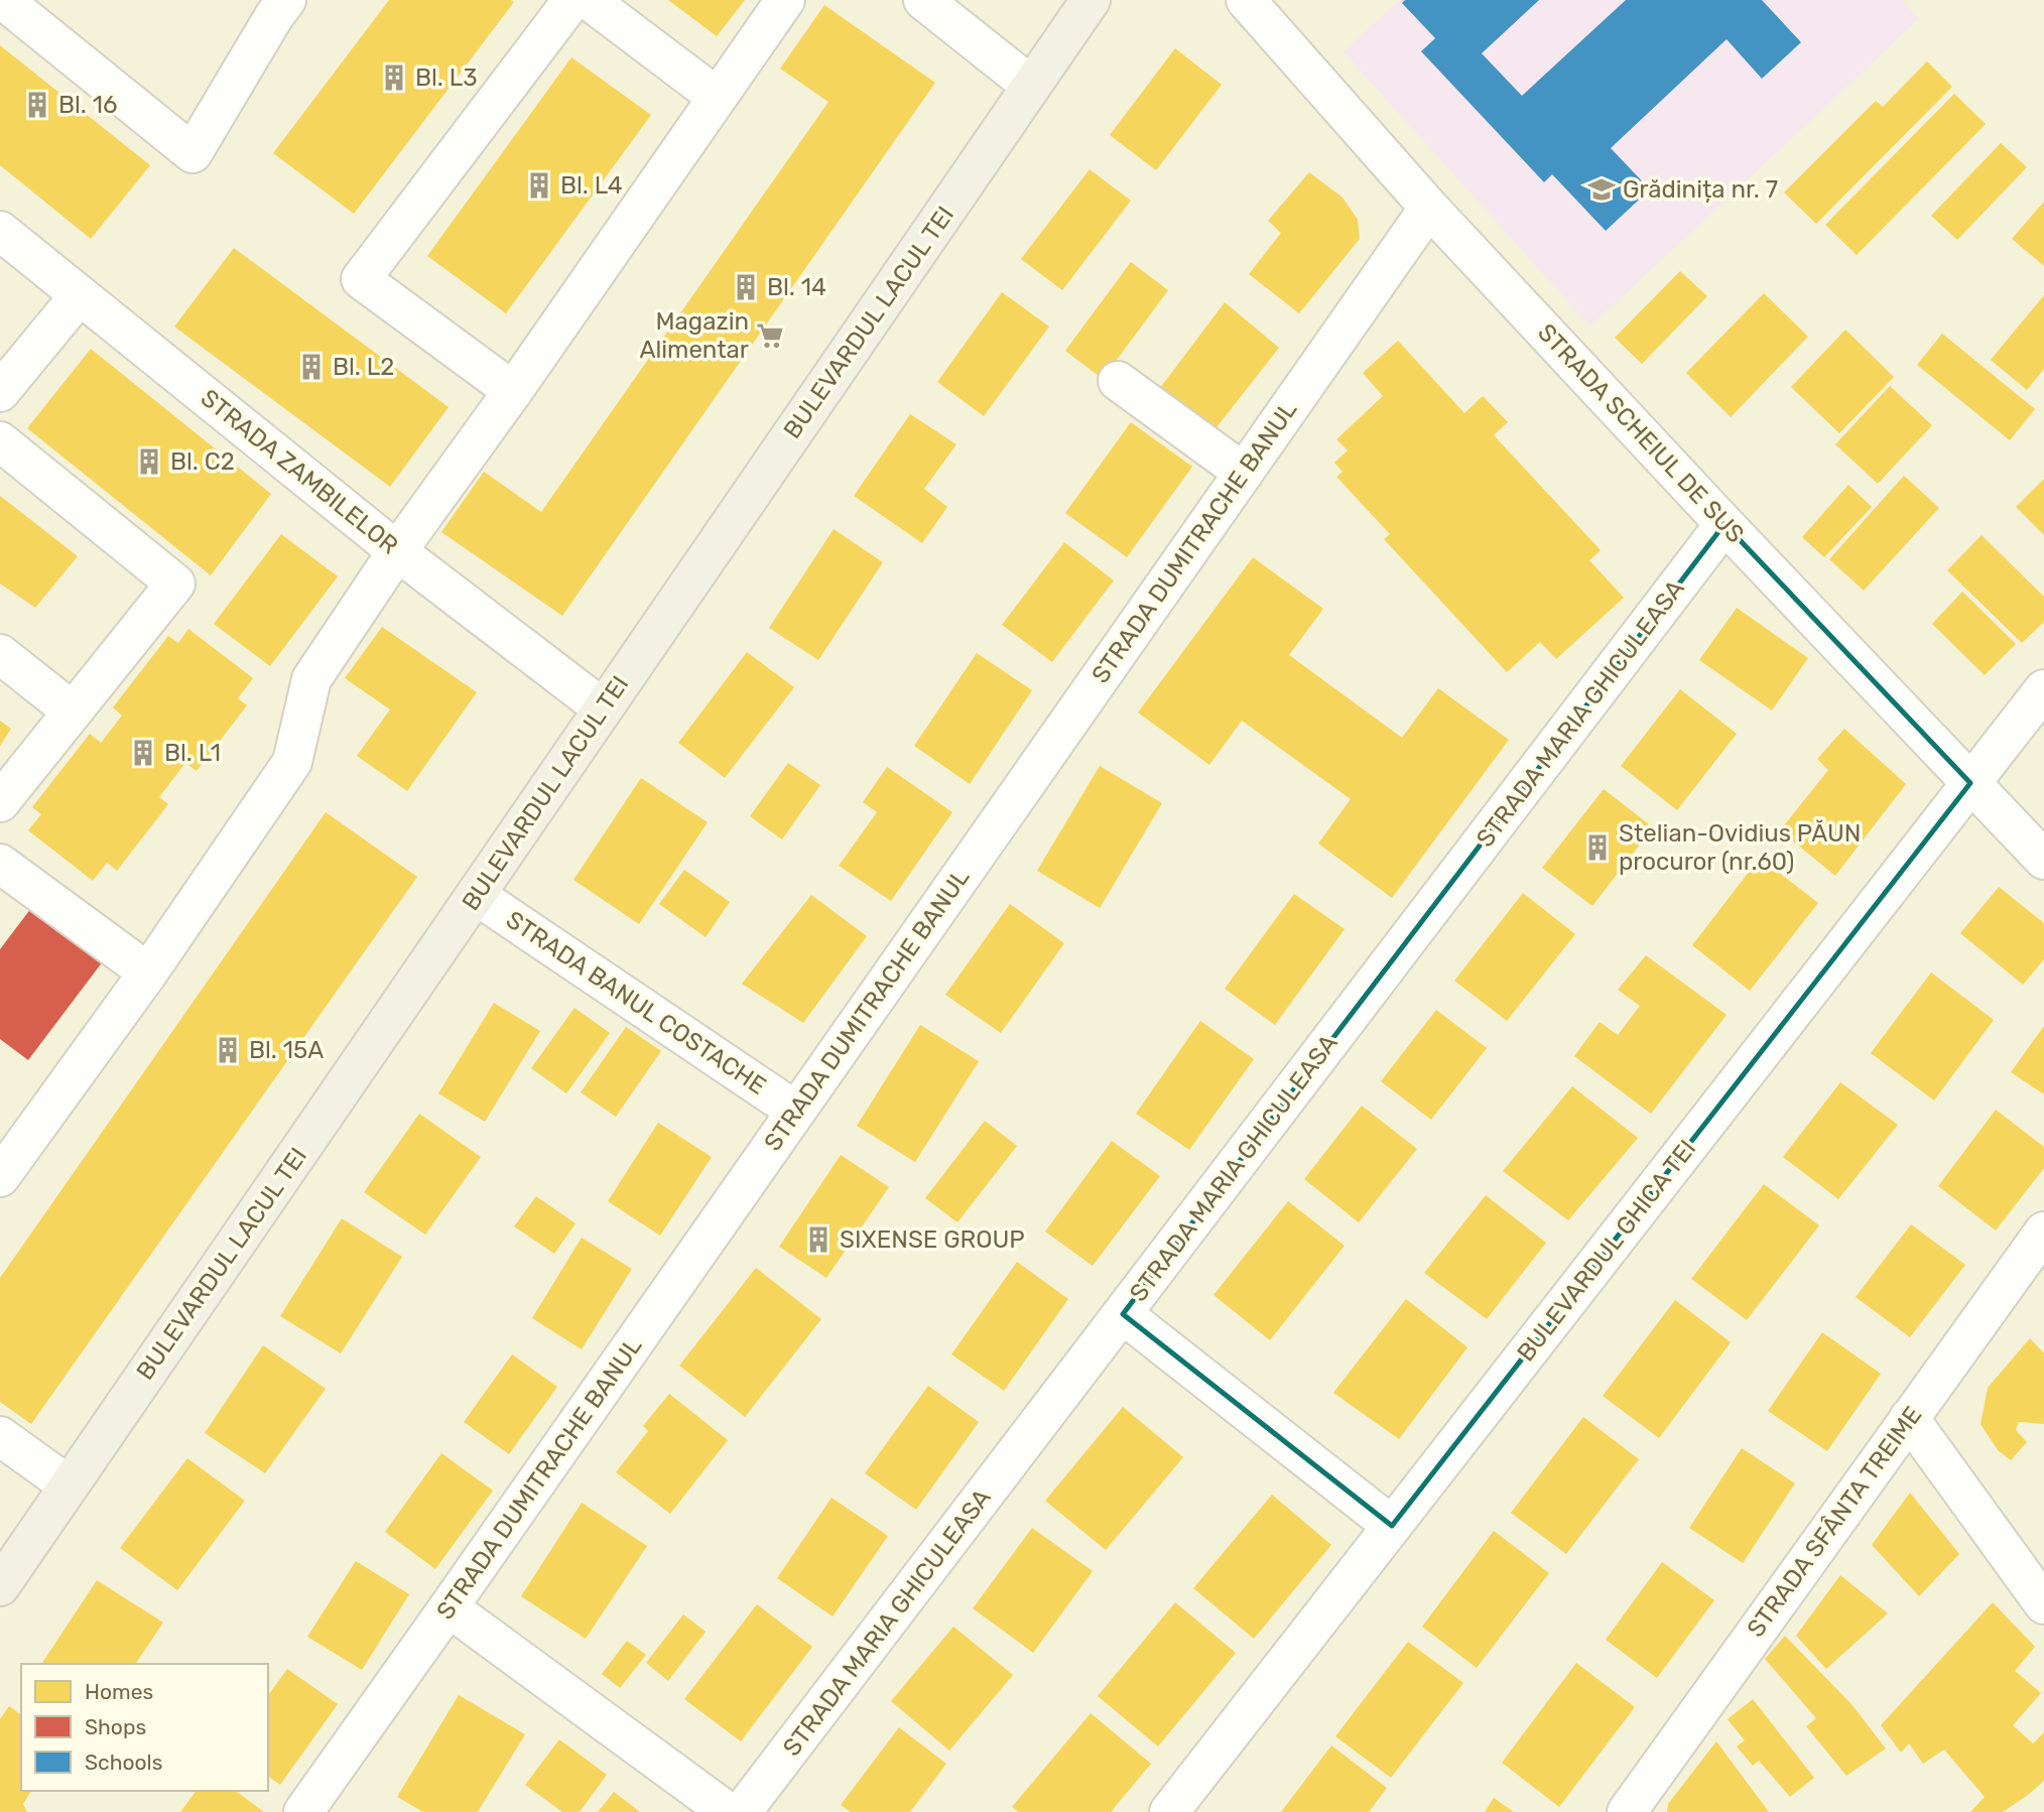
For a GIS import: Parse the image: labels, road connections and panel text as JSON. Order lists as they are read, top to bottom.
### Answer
{
  "streets": {
    "main road": ["BULEVARDUL LACUL TEI"],
    "street": [
      "STRADA SCHEIUL DE SUS",
      "STRADA ZAMBILELOR",
      "STRADA DUMITRACHE BANUL",
      "STRADA MARIA GHICULEASA",
      "STRADA BANUL COSTACHE",
      "BULEVARDUL GHICA TEI",
      "STRADA SFÂNTA TREIME"
    ]
  },
  "crossings": [
    ["BULEVARDUL LACUL TEI", "STRADA ZAMBILELOR"],
    ["BULEVARDUL LACUL TEI", "STRADA BANUL COSTACHE"],
    ["STRADA SCHEIUL DE SUS", "STRADA DUMITRACHE BANUL"],
    ["STRADA SCHEIUL DE SUS", "STRADA MARIA GHICULEASA"],
    ["STRADA SCHEIUL DE SUS", "BULEVARDUL GHICA TEI"],
    ["STRADA DUMITRACHE BANUL", "STRADA BANUL COSTACHE"]
  ],
  "places": {
    "building": [
      "Bl. L3",
      "Bl. 16",
      "Bl. L4",
      "Bl. 14",
      "Bl. L2",
      "Bl. C2",
      "Bl. L1",
      "Stelian-Ovidius PĂUN procuror (nr.60)",
      "Bl. 15A",
      "SIXENSE GROUP"
    ],
    "school or university": ["Grădinița nr. 7"],
    "supermarket": ["Magazin Alimentar"]
  },
  "legend": ["Homes", "Shops", "Schools"]
}
